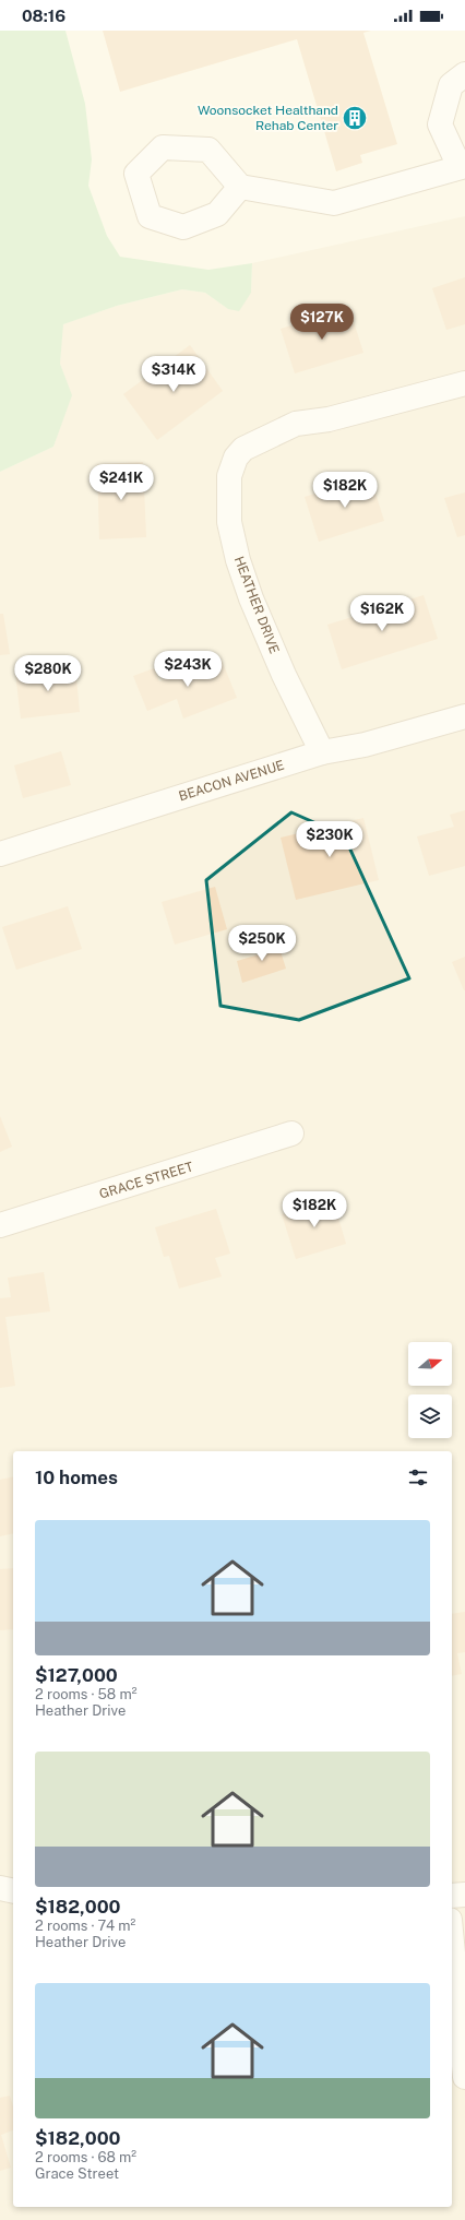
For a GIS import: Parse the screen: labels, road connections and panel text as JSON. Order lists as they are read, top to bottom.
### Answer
{
  "streets": {
    "street": ["HEATHER DRIVE", "BEACON AVENUE", "GRACE STREET"]
  },
  "crossings": [
    ["HEATHER DRIVE", "BEACON AVENUE"]
  ],
  "places": {
    "building": ["Woonsocket Healthand Rehab Center"]
  },
  "north": "right",
  "page": {
    "status": "08:16",
    "price": [
      "$127K",
      "$314K",
      "$241K",
      "$182K",
      "$162K",
      "$243K",
      "$280K",
      "$230K",
      "$250K",
      "$182K"
    ],
    "heading": "10 homes",
    "list": [
      {
        "name": "$127,000",
        "note": "2 rooms · 58 m² · Heather Drive"
      },
      {
        "name": "$182,000",
        "note": "2 rooms · 74 m² · Heather Drive"
      },
      {
        "name": "$182,000",
        "note": "2 rooms · 68 m² · Grace Street"
      }
    ]
  }
}
